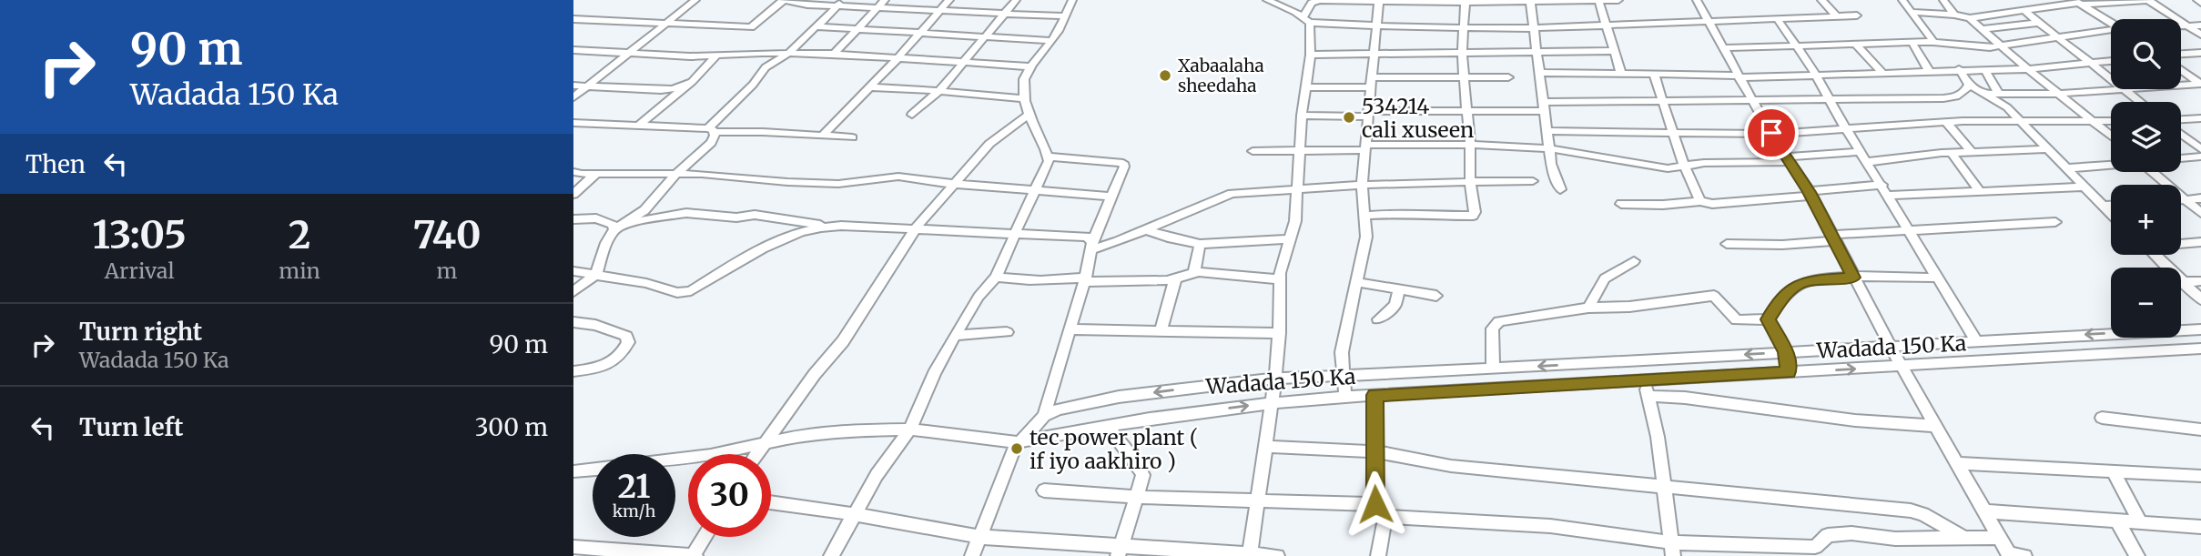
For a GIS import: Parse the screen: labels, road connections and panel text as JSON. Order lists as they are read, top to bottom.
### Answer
{
  "streets": {
    "street": ["Wadada 150 Ka"]
  },
  "places": ["Xabaalaha sheedaha", "534214 cali xuseen", "tec power plant ( if iyo aakhiro )"],
  "page": {
    "turn": ["90 m", "Wadada 150 Ka"],
    "map_buttons": ["+", "−"],
    "then": "Then",
    "eta": [
      "13:05",
      "Arrival",
      "2",
      "min",
      "740",
      "m"
    ],
    "list": [
      {
        "name": "Turn right",
        "note": "Wadada 150 Ka",
        "value": "90 m"
      },
      {
        "name": "Turn left",
        "value": "300 m"
      }
    ],
    "speed": "21 km/h",
    "limit": "30"
  }
}
